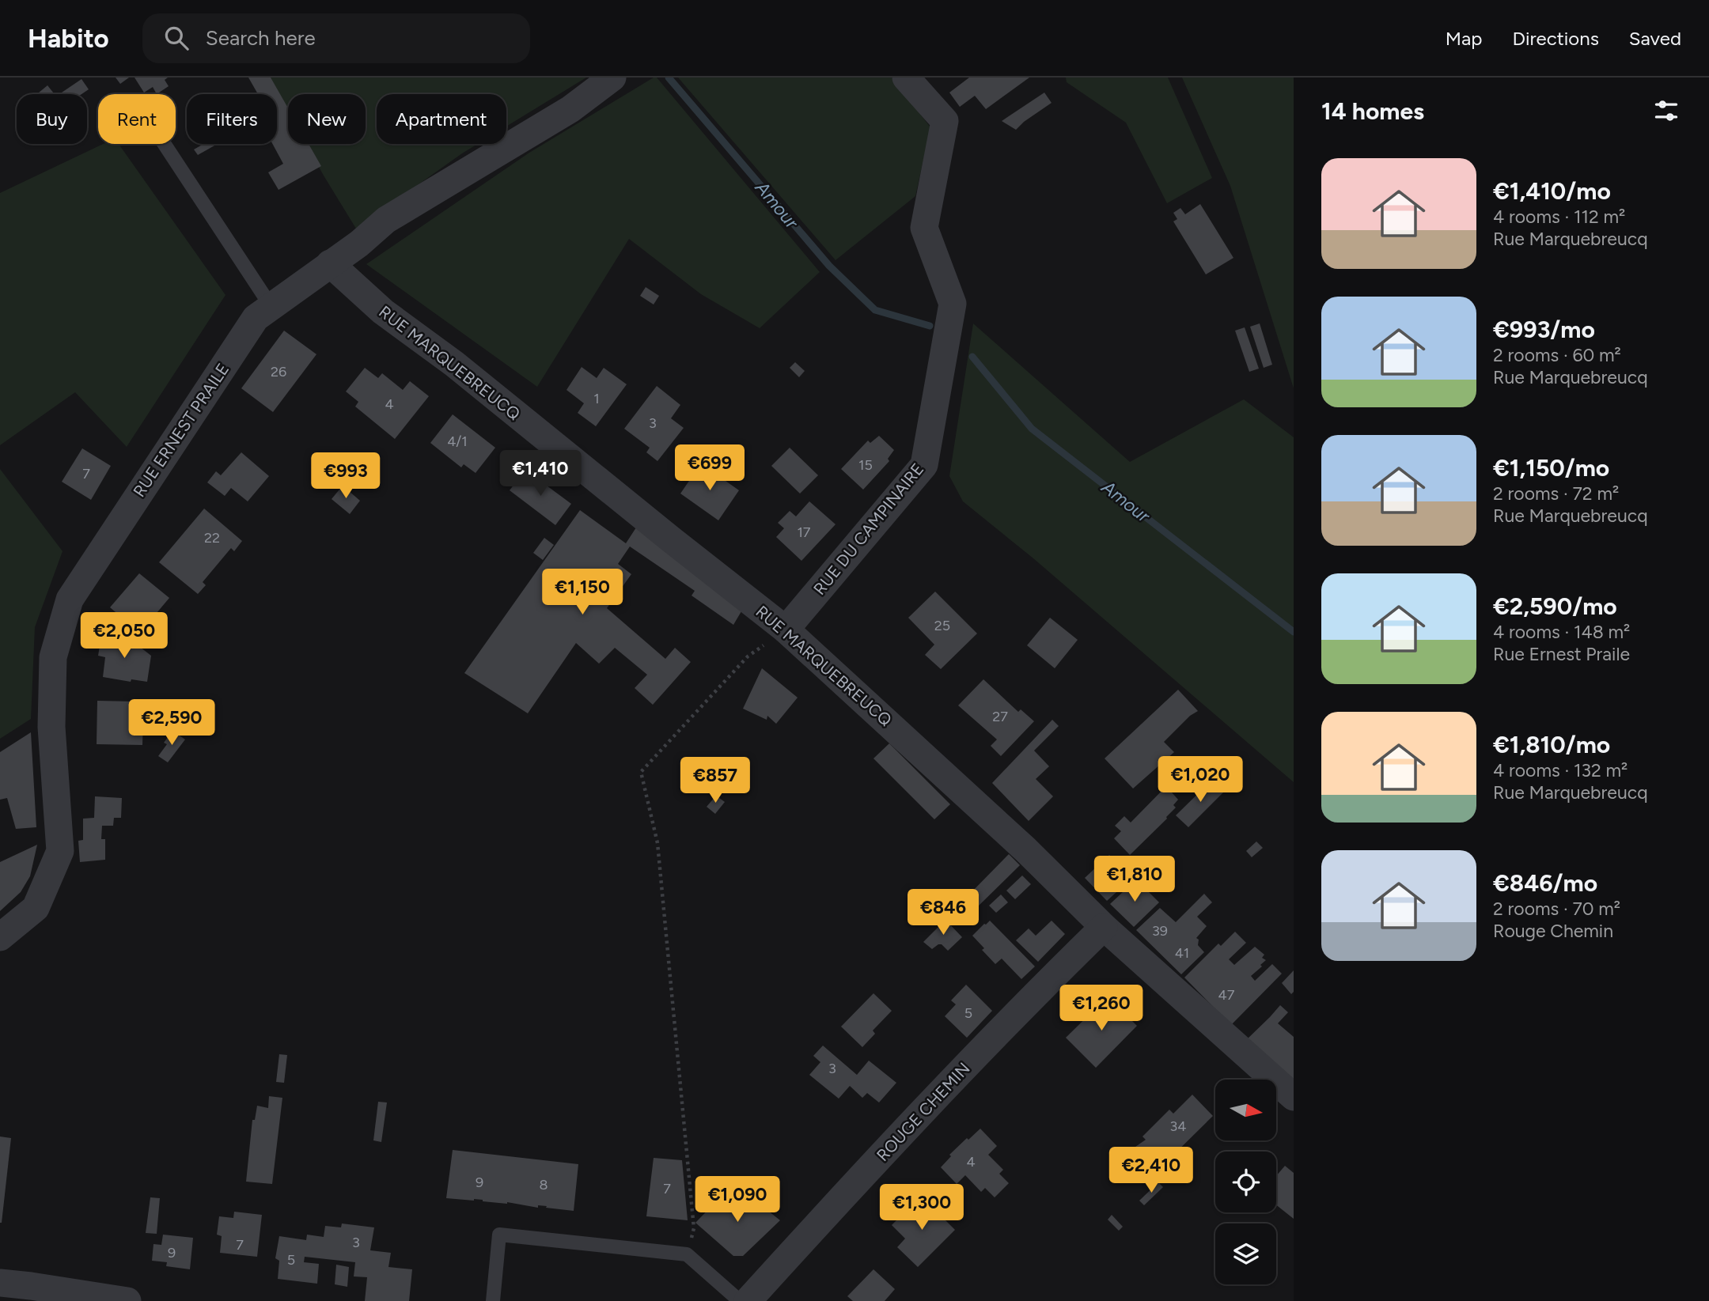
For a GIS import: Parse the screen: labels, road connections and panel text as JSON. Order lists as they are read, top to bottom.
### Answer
{
  "streets": {
    "street": [
      "RUE MARQUEBREUCQ",
      "RUE ERNEST PRAILE",
      "RUE DU CAMPINAIRE",
      "ROUGE CHEMIN"
    ]
  },
  "crossings": [
    ["RUE MARQUEBREUCQ", "RUE ERNEST PRAILE"],
    ["RUE MARQUEBREUCQ", "RUE DU CAMPINAIRE"],
    ["RUE MARQUEBREUCQ", "ROUGE CHEMIN"]
  ],
  "water": ["Amour"],
  "house_numbers": [
    "26",
    "1",
    "4",
    "3",
    "4/1",
    "15",
    "7",
    "17",
    "22",
    "25",
    "27",
    "39",
    "41",
    "47",
    "5",
    "3",
    "34",
    "4",
    "9",
    "8",
    "7",
    "3",
    "7",
    "9",
    "5"
  ],
  "north": "right",
  "page": {
    "header": "Habito",
    "search": "Search here",
    "nav": ["Map", "Directions", "Saved"],
    "heading": "14 homes",
    "chip": [
      "Buy",
      "Rent",
      "Filters",
      "New",
      "Apartment"
    ],
    "list": [
      {
        "name": "€1,410/mo",
        "note": "4 rooms · 112 m² · Rue Marquebreucq"
      },
      {
        "name": "€993/mo",
        "note": "2 rooms · 60 m² · Rue Marquebreucq"
      },
      {
        "name": "€1,150/mo",
        "note": "2 rooms · 72 m² · Rue Marquebreucq"
      },
      {
        "name": "€2,590/mo",
        "note": "4 rooms · 148 m² · Rue Ernest Praile"
      },
      {
        "name": "€1,810/mo",
        "note": "4 rooms · 132 m² · Rue Marquebreucq"
      },
      {
        "name": "€846/mo",
        "note": "2 rooms · 70 m² · Rouge Chemin"
      }
    ],
    "price": [
      "€699",
      "€1,410",
      "€993",
      "€1,150",
      "€2,050",
      "€2,590",
      "€1,020",
      "€857",
      "€1,810",
      "€846",
      "€1,260",
      "€2,410",
      "€1,090",
      "€1,300"
    ]
  }
}
